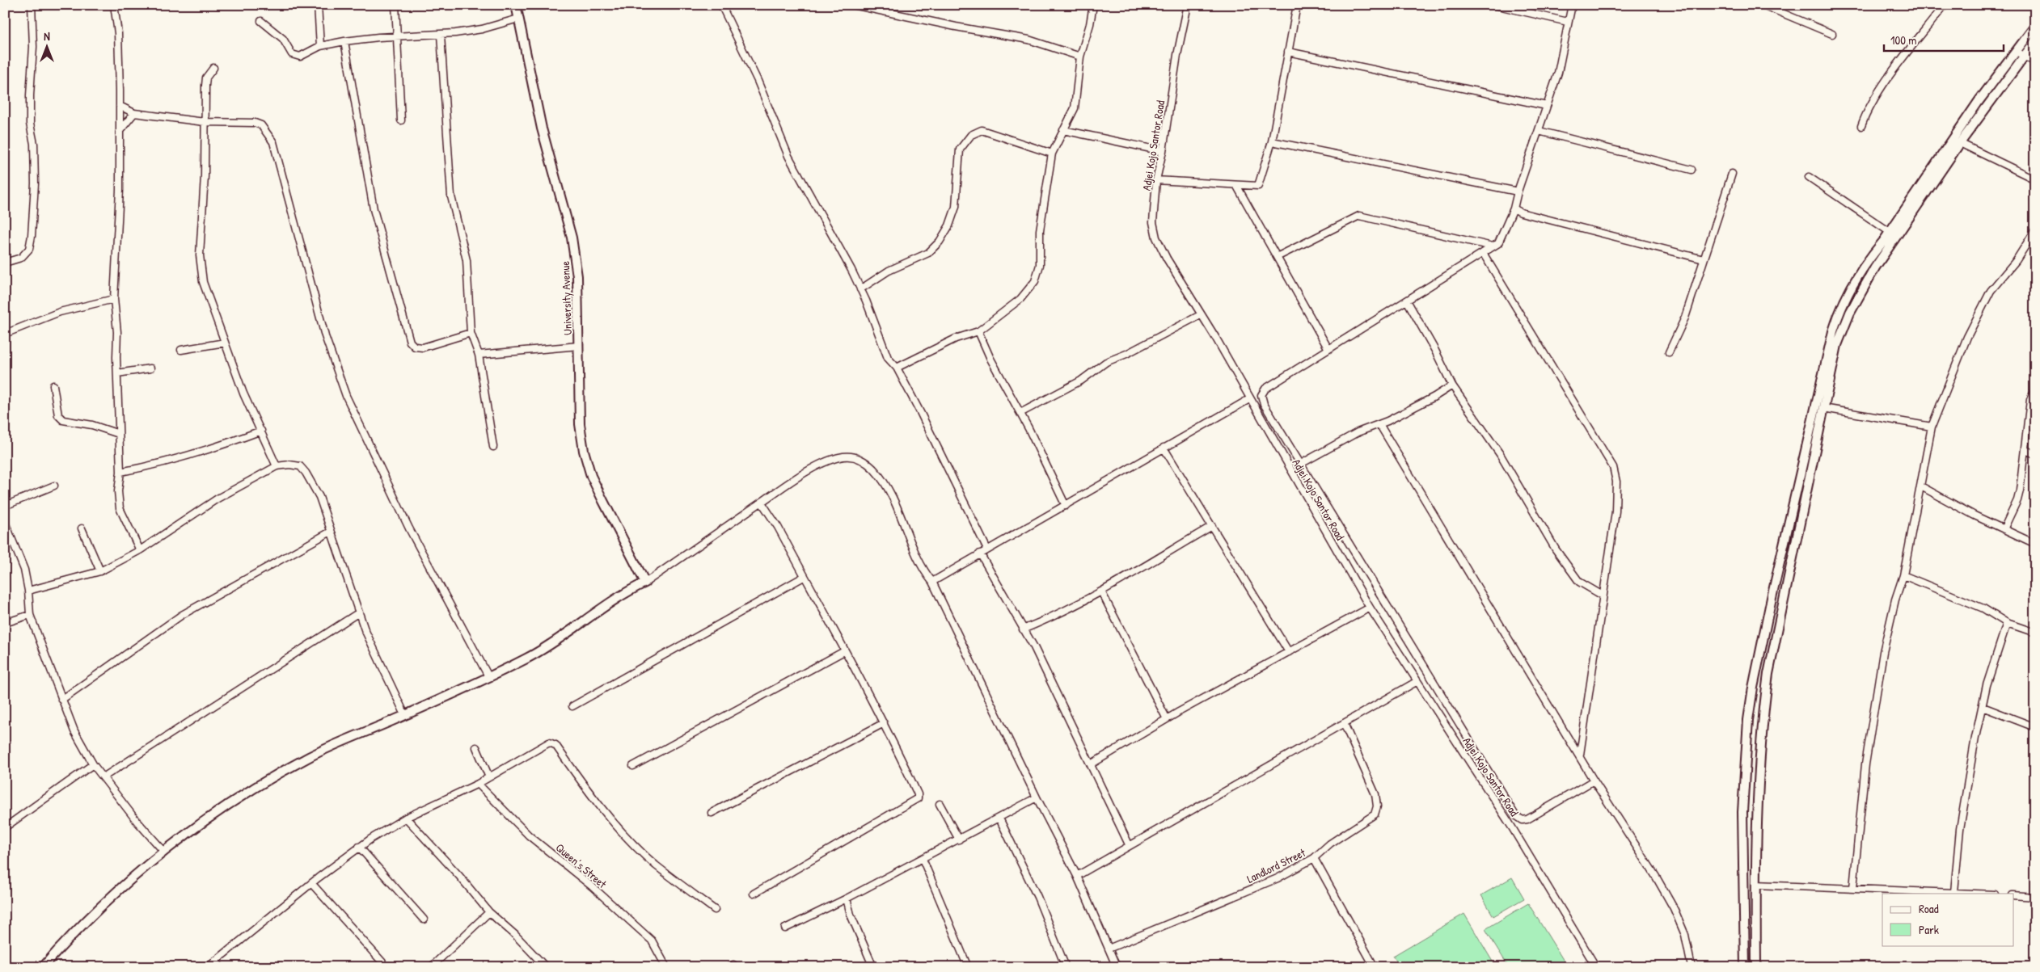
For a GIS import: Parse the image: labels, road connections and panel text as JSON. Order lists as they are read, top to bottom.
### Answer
{
  "streets": {
    "street": [
      "Adjei Kojo Santor Road",
      "University Avenue",
      "Queen’s Street",
      "Landlord Street"
    ]
  },
  "legend": ["Road", "Park"],
  "scale_bar": "100 m",
  "north": "top"
}
